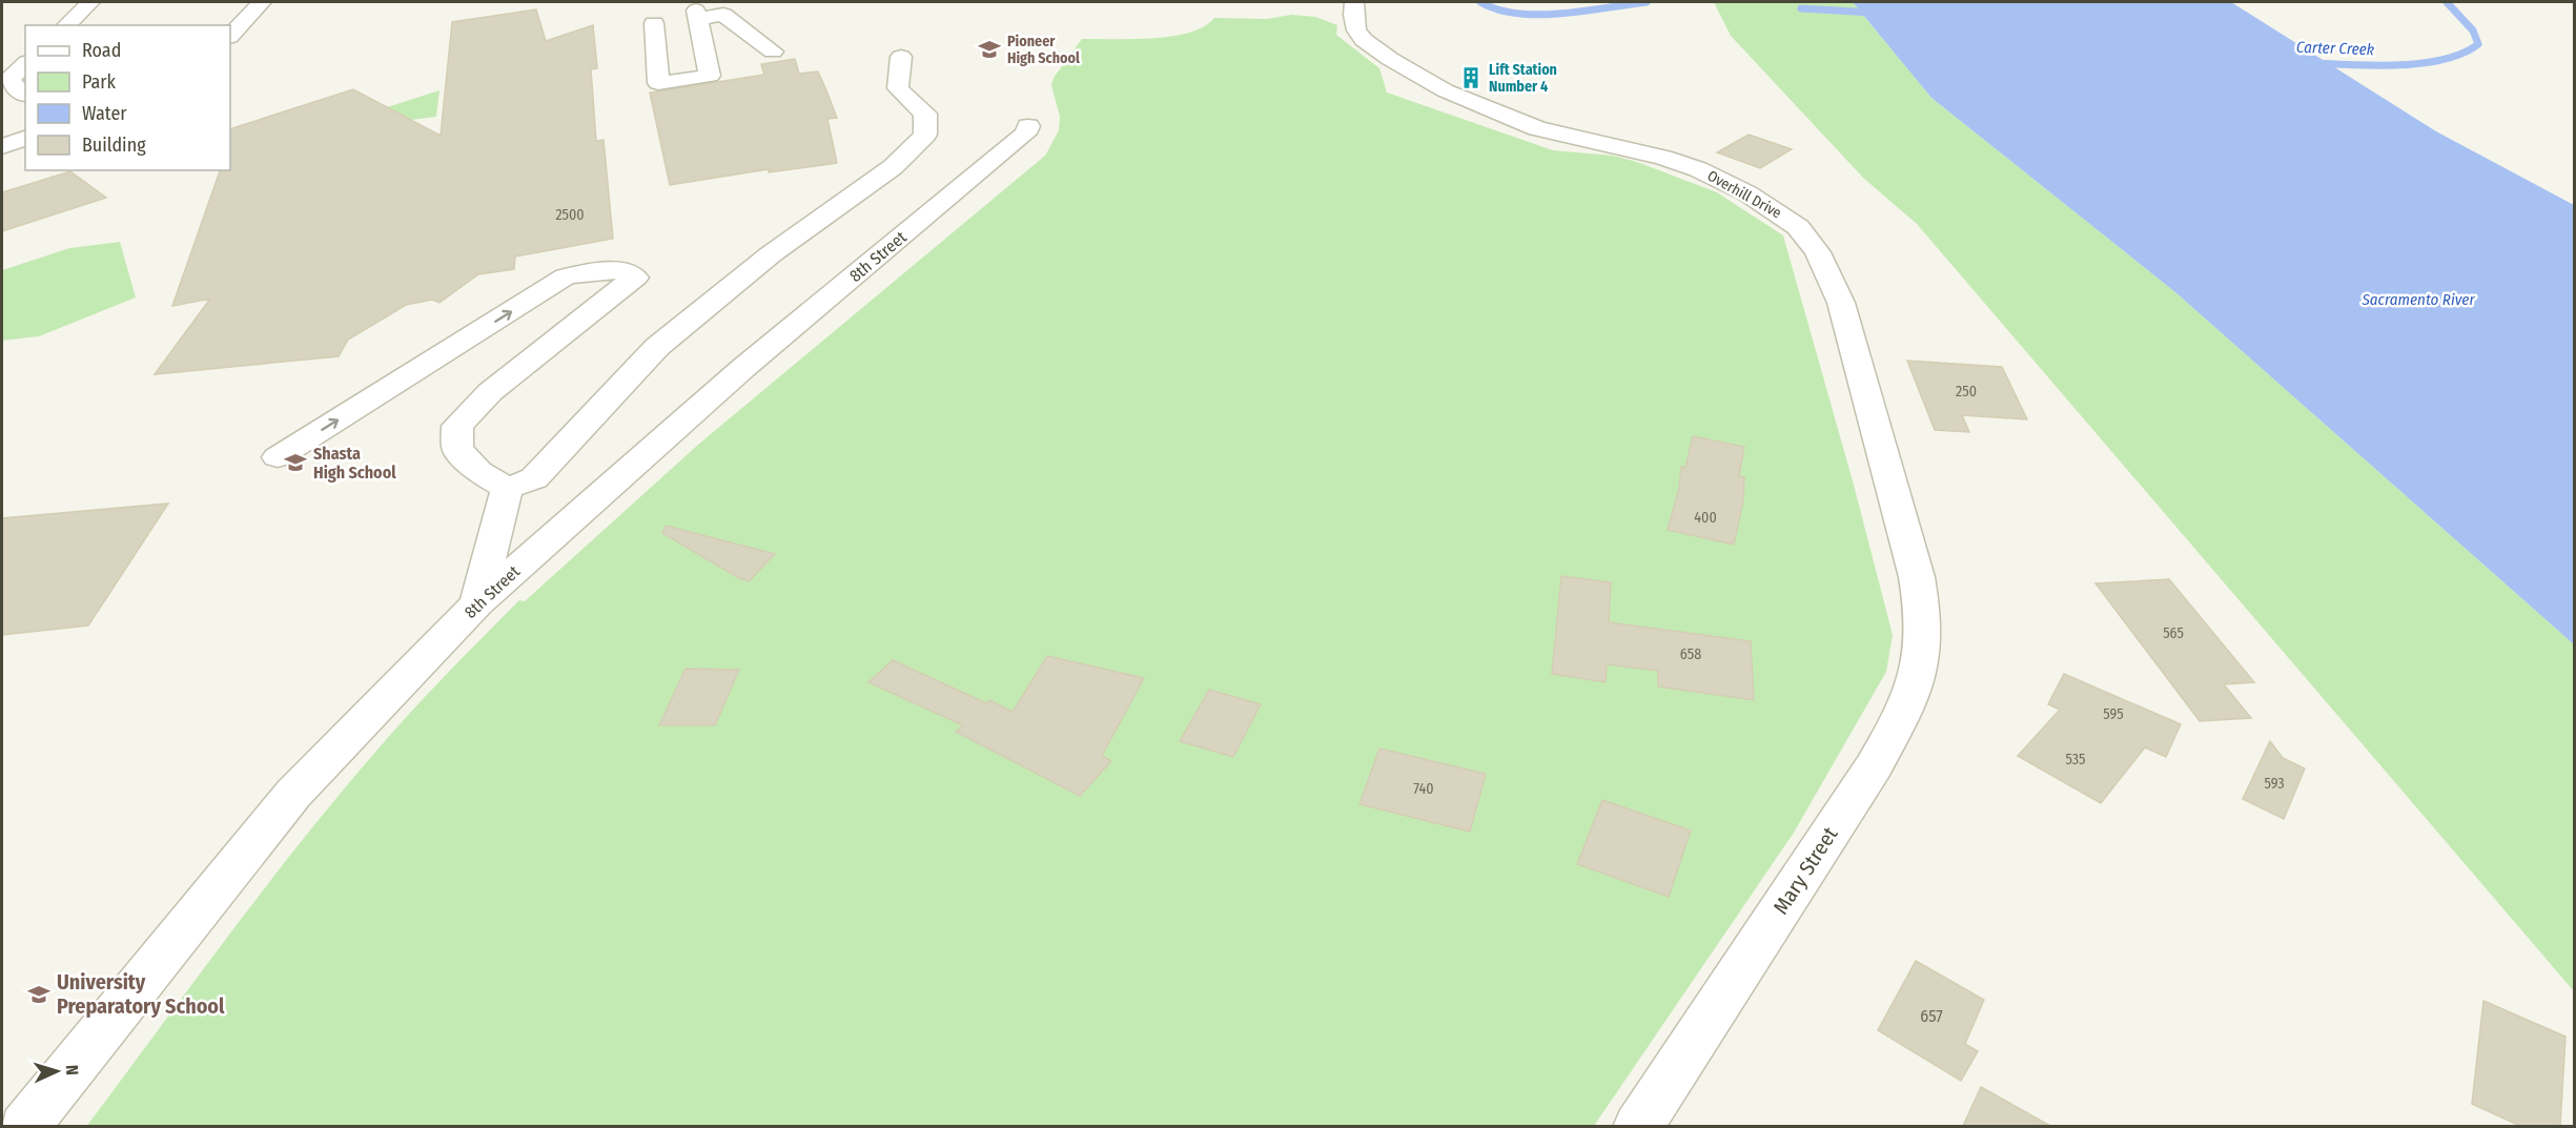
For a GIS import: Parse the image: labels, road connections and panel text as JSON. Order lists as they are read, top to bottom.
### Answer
{
  "streets": {
    "street": ["Overhill Drive", "8th Street", "Mary Street"]
  },
  "crossings": [
    ["Overhill Drive", "Mary Street"]
  ],
  "water": ["Carter Creek", "Sacramento River"],
  "places": {
    "school or university": ["Pioneer High School", "Shasta High School", "University Preparatory School"],
    "building": ["Lift Station Number 4"]
  },
  "house_numbers": [
    "2500",
    "250",
    "400",
    "565",
    "658",
    "595",
    "535",
    "593",
    "740",
    "657"
  ],
  "legend": [
    "Road",
    "Park",
    "Water",
    "Building"
  ],
  "north": "right"
}
